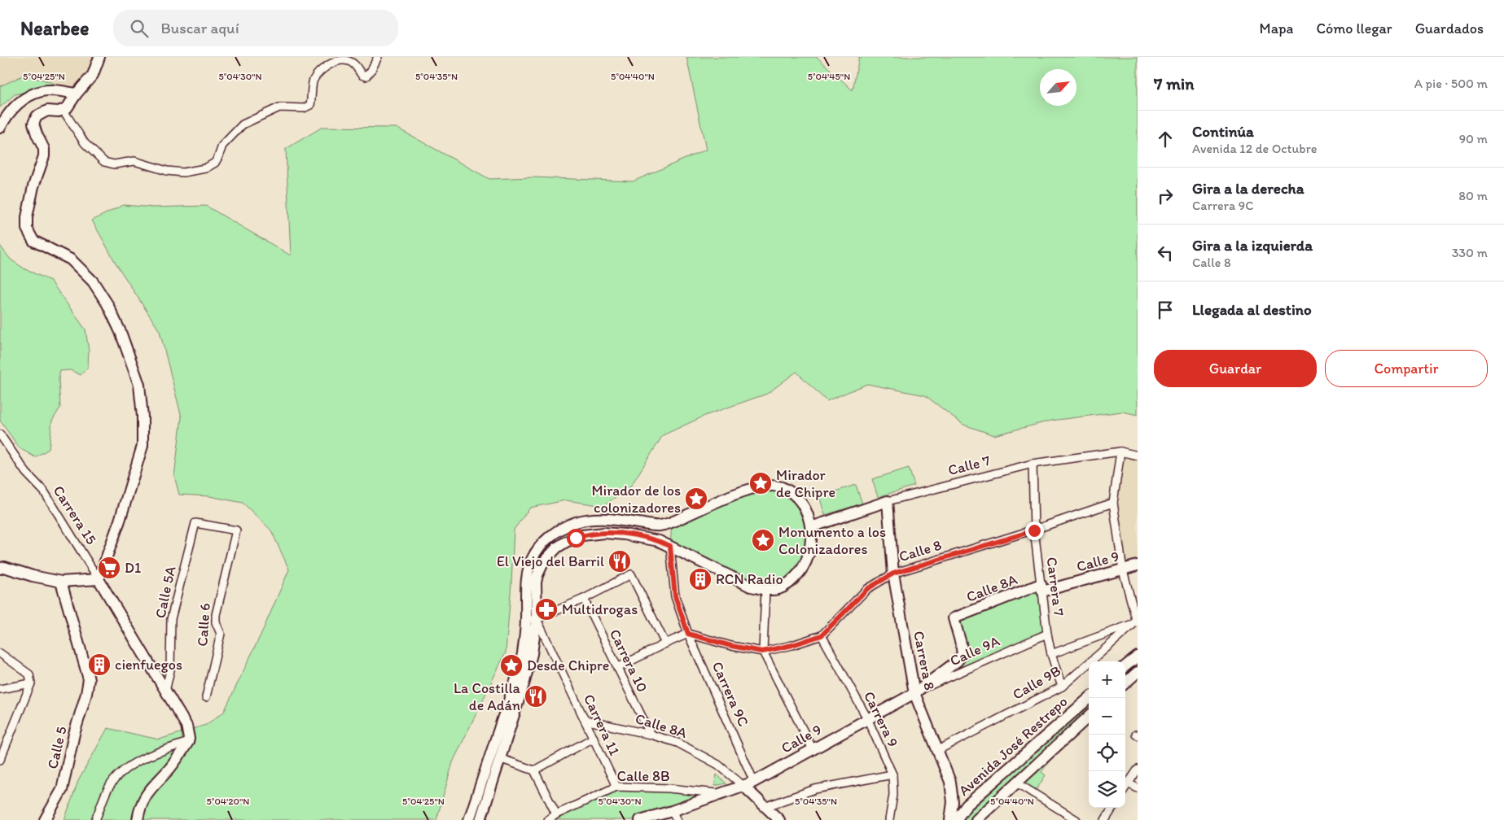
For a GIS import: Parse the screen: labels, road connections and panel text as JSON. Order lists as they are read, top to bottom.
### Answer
{
  "streets": {
    "main road": [
      "Calle 7",
      "Carrera 15",
      "Calle 9",
      "Calle 8A",
      "Carrera 8",
      "Avenida José Restrepo",
      "Calle 5"
    ],
    "street": [
      "Calle 8",
      "Carrera 7",
      "Calle 5A",
      "Calle 6",
      "Calle 9A",
      "Carrera 10",
      "Calle 9B",
      "Carrera 9C",
      "Carrera 9",
      "Carrera 11",
      "Calle 8B"
    ]
  },
  "crossings": [
    ["Calle 7", "Carrera 7"],
    ["Calle 7", "Carrera 8"],
    ["Carrera 15", "Calle 5A"],
    ["Calle 8", "Carrera 7"],
    ["Calle 8", "Carrera 8"],
    ["Calle 8", "Carrera 9C"],
    ["Calle 8", "Carrera 9"],
    ["Calle 9", "Carrera 7"],
    ["Calle 9", "Calle 8A"],
    ["Calle 9", "Calle 9A"],
    ["Calle 9", "Carrera 8"],
    ["Calle 9", "Carrera 9C"],
    ["Calle 9", "Carrera 9"],
    ["Calle 9", "Calle 8B"],
    ["Carrera 7", "Calle 8A"],
    ["Carrera 7", "Calle 9A"],
    ["Carrera 7", "Calle 9B"],
    ["Calle 8A", "Carrera 10"],
    ["Calle 8A", "Carrera 11"],
    ["Calle 5A", "Calle 6"],
    ["Calle 9A", "Carrera 8"],
    ["Carrera 8", "Calle 9B"],
    ["Carrera 11", "Calle 8B"]
  ],
  "places": {
    "place": [
      "Mirador de Chipre",
      "Mirador de los colonizadores",
      "Monumento a los Colonizadores",
      "Desde Chipre"
    ],
    "restaurant": ["El Viejo del Barril", "La Costilla de Adán"],
    "supermarket": ["D1"],
    "building": ["RCN Radio", "cienfuegos"],
    "pharmacy": ["Multidrogas"]
  },
  "north": "top right",
  "page": {
    "header": "Nearbee",
    "search": "Buscar aquí",
    "nav": ["Mapa", "Cómo llegar", "Guardados"],
    "heading": ["7 min", "A pie · 500 m"],
    "list": [
      ["Continúa", "Avenida 12 de Octubre", "90 m"],
      ["Gira a la derecha", "Carrera 9C", "80 m"],
      ["Gira a la izquierda", "Calle 8", "330 m"],
      "Llegada al destino"
    ],
    "buttons": ["Guardar", "Compartir"],
    "map_buttons": ["+", "−"]
  },
  "coordinates": [
    "5°04'25\"N",
    "5°04'30\"N",
    "5°04'35\"N",
    "5°04'40\"N",
    "5°04'45\"N",
    "5°04'20\"N"
  ]
}
